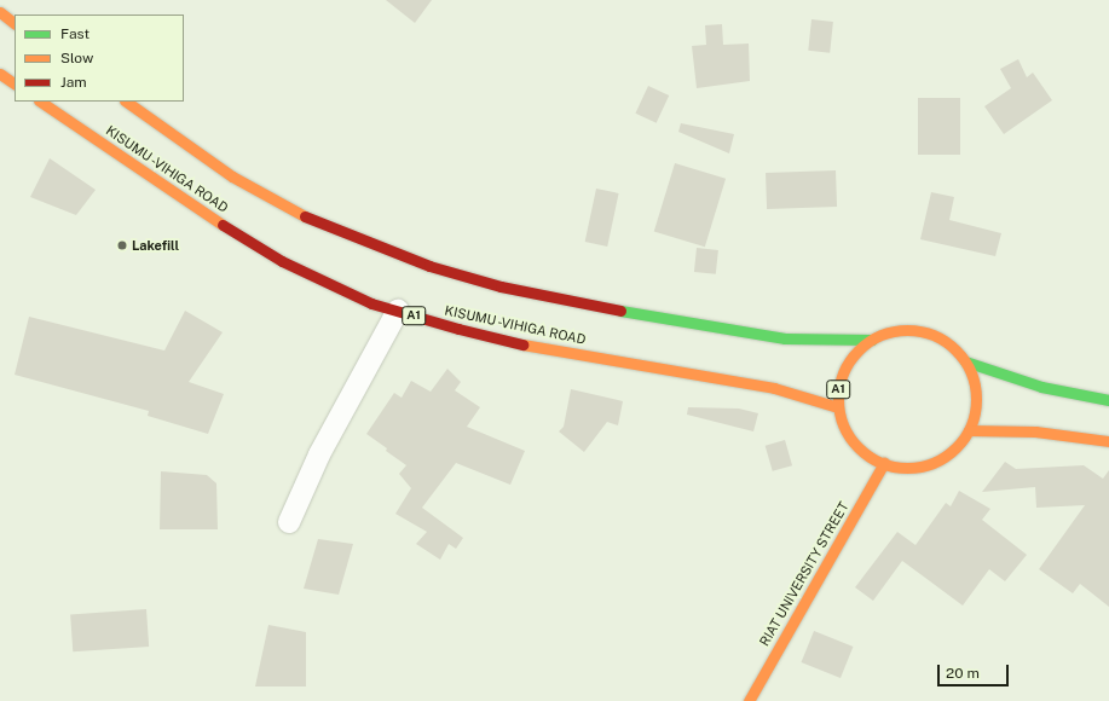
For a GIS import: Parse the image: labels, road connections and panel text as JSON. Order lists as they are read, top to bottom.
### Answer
{
  "streets": {
    "main road": ["KISUMU -VIHIGA ROAD", "A1", "RIAT UNIVERSITY STREET"]
  },
  "crossings": [
    ["KISUMU -VIHIGA ROAD", "A1"],
    ["KISUMU -VIHIGA ROAD", "RIAT UNIVERSITY STREET"],
    ["A1", "RIAT UNIVERSITY STREET"]
  ],
  "places": ["Lakefill"],
  "legend": ["Fast", "Slow", "Jam"],
  "scale_bar": "20 m"
}
